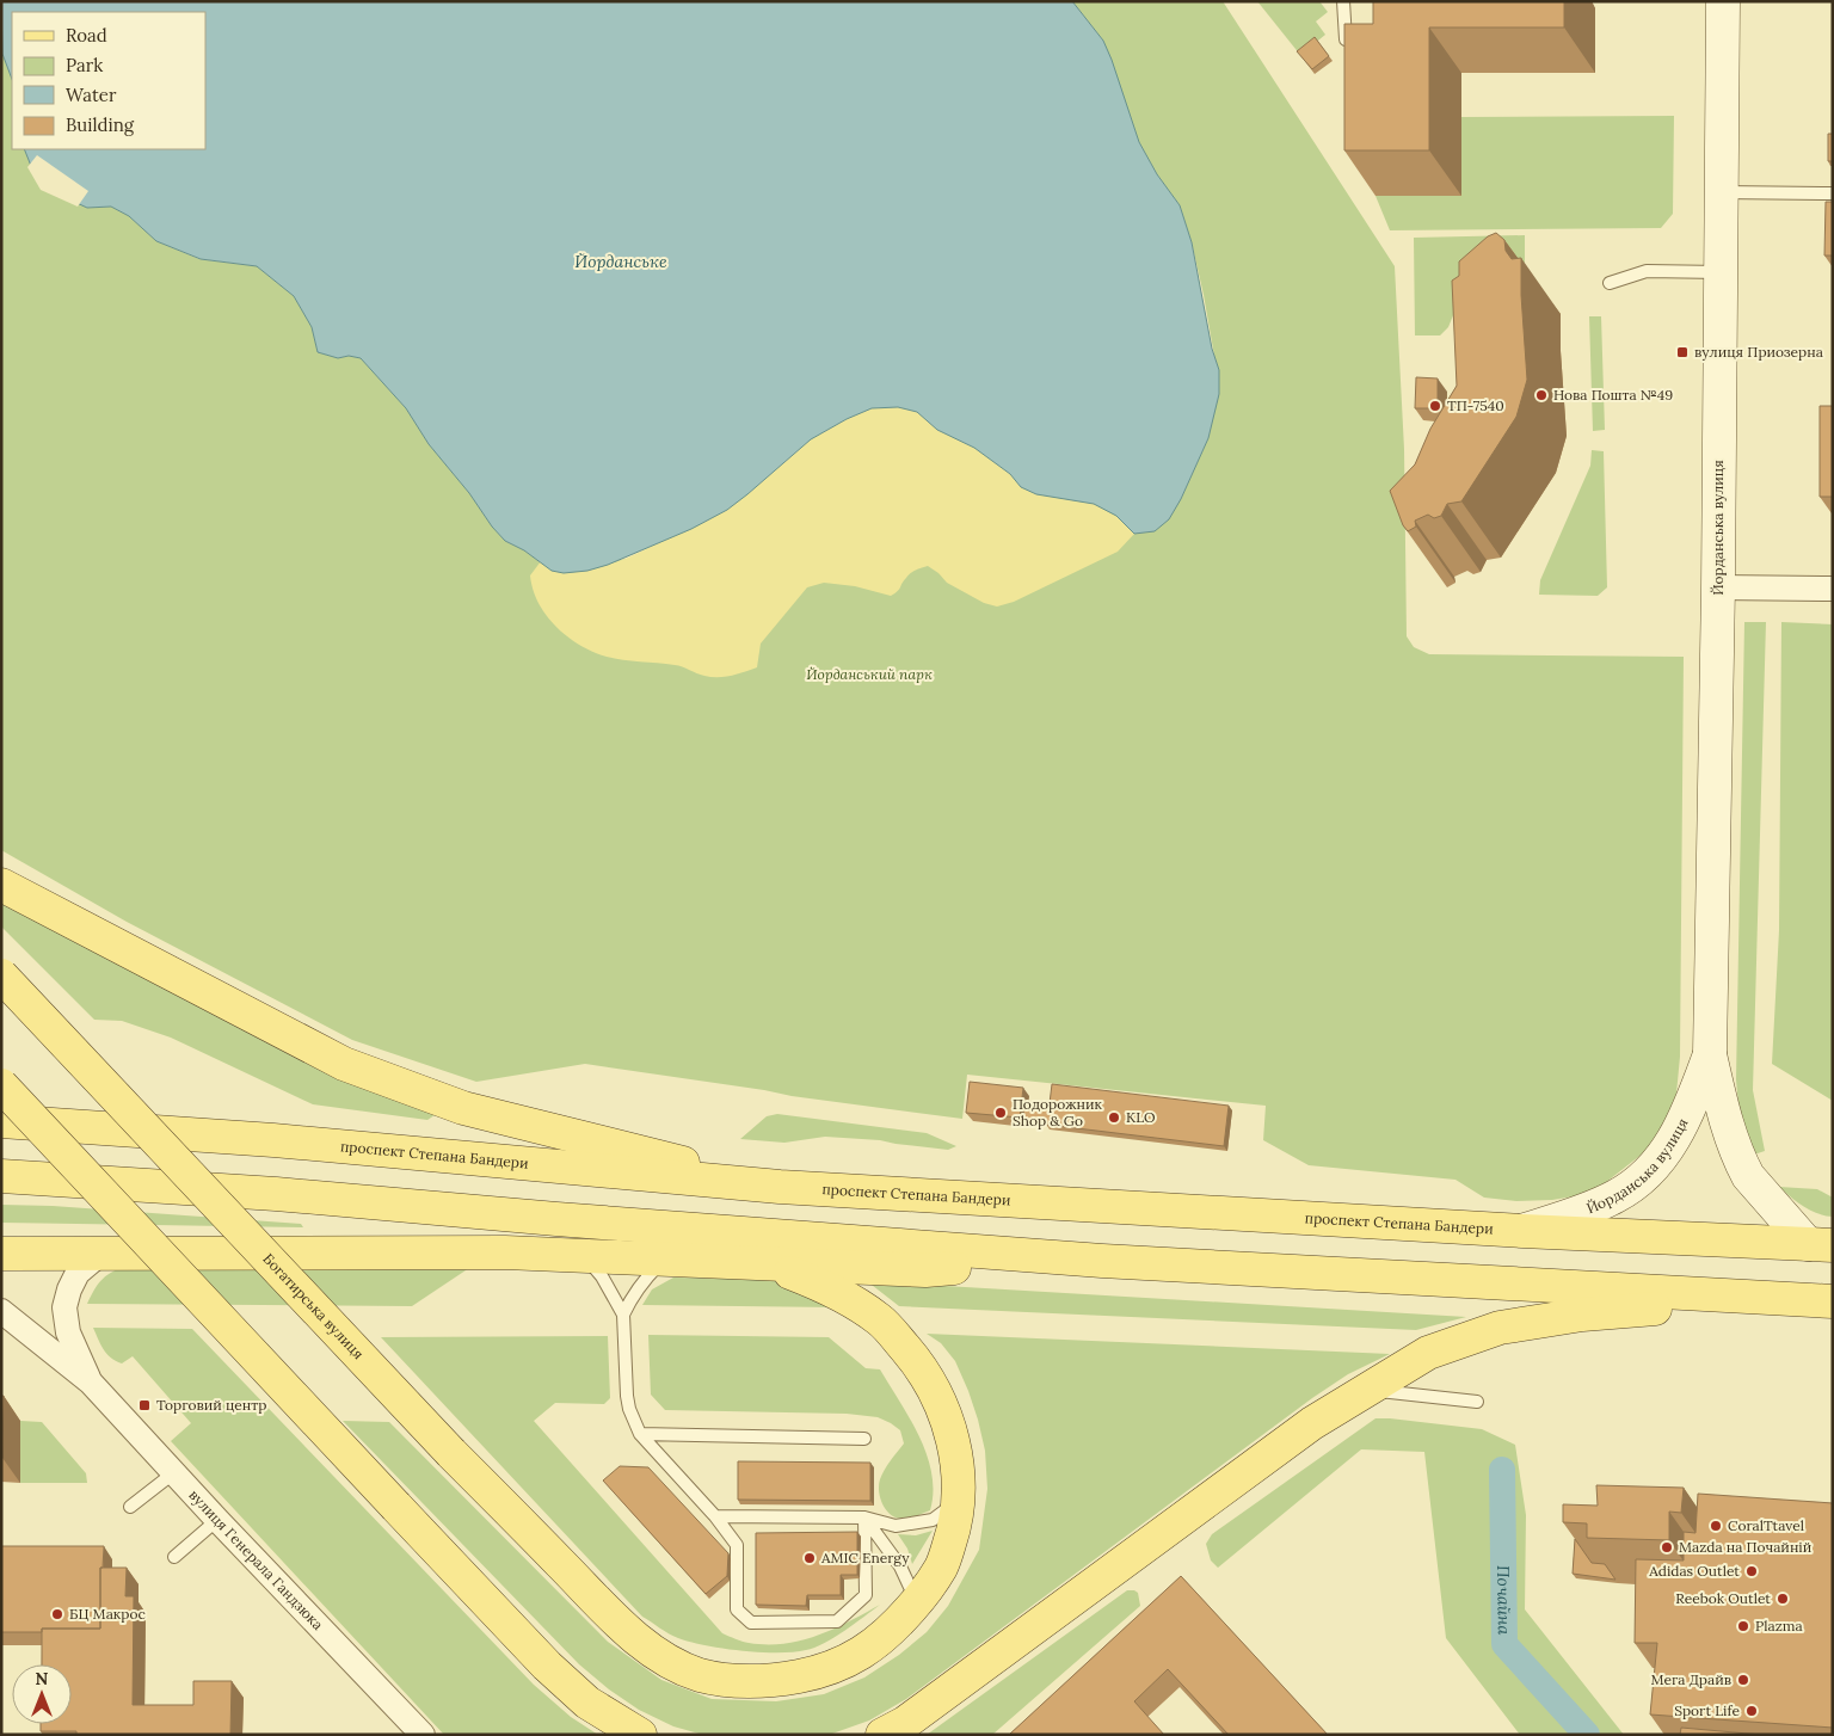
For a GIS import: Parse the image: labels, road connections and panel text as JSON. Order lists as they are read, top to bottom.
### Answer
{
  "streets": {
    "main road": ["Йорданська вулиця", "проспект Степана Бандери", "Богатирська вулиця"],
    "street": ["вулиця Генерала Гандзюка"]
  },
  "crossings": [
    ["Йорданська вулиця", "проспект Степана Бандери"]
  ],
  "water": ["Йорданське", "Почайна"],
  "parks": ["Йорданський парк"],
  "places": {
    "transit": ["вулиця Приозерна", "Торговий центр"],
    "other": [
      "Нова Пошта №49",
      "ТП-7540",
      "Подорожник Shop & Go",
      "KLO",
      "CoralTtavel",
      "Mazda на Почайній",
      "AMIC Energy",
      "Adidas Outlet",
      "Reebok Outlet",
      "БЦ Макрос",
      "Plazma",
      "Мега Драйв",
      "Sport Life"
    ]
  },
  "legend": [
    "Road",
    "Park",
    "Water",
    "Building"
  ],
  "north": "top"
}
